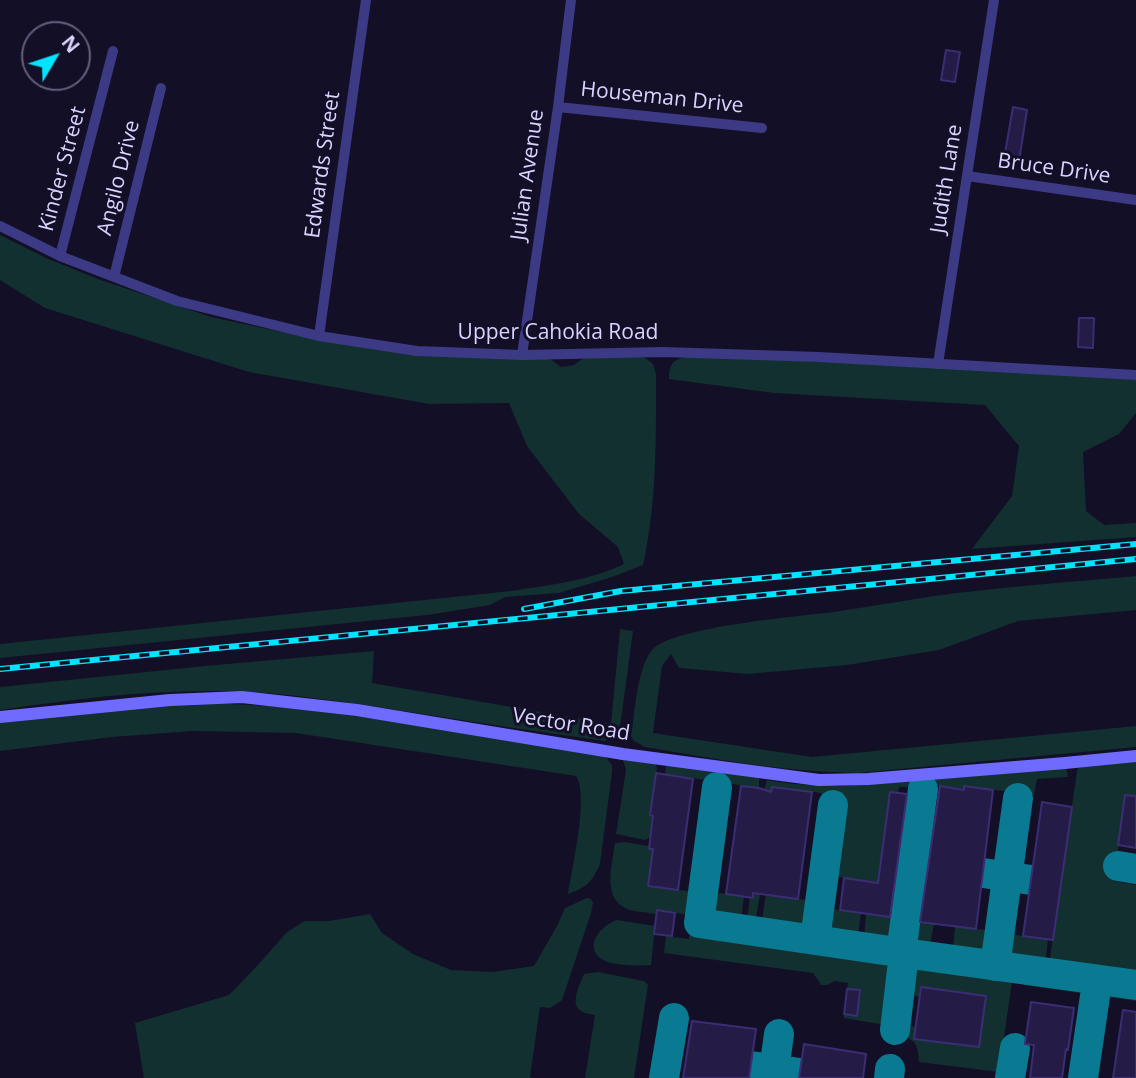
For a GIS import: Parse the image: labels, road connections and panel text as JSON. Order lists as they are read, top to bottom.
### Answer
{
  "streets": {
    "street": [
      "Houseman Drive",
      "Edwards Street",
      "Kinder Street",
      "Bruce Drive",
      "Julian Avenue",
      "Angilo Drive",
      "Judith Lane",
      "Upper Cahokia Road",
      "Vector Road"
    ]
  },
  "crossings": [
    ["Houseman Drive", "Julian Avenue"],
    ["Edwards Street", "Upper Cahokia Road"],
    ["Kinder Street", "Upper Cahokia Road"],
    ["Bruce Drive", "Judith Lane"],
    ["Julian Avenue", "Upper Cahokia Road"],
    ["Angilo Drive", "Upper Cahokia Road"],
    ["Judith Lane", "Upper Cahokia Road"]
  ],
  "north": "top right"
}
